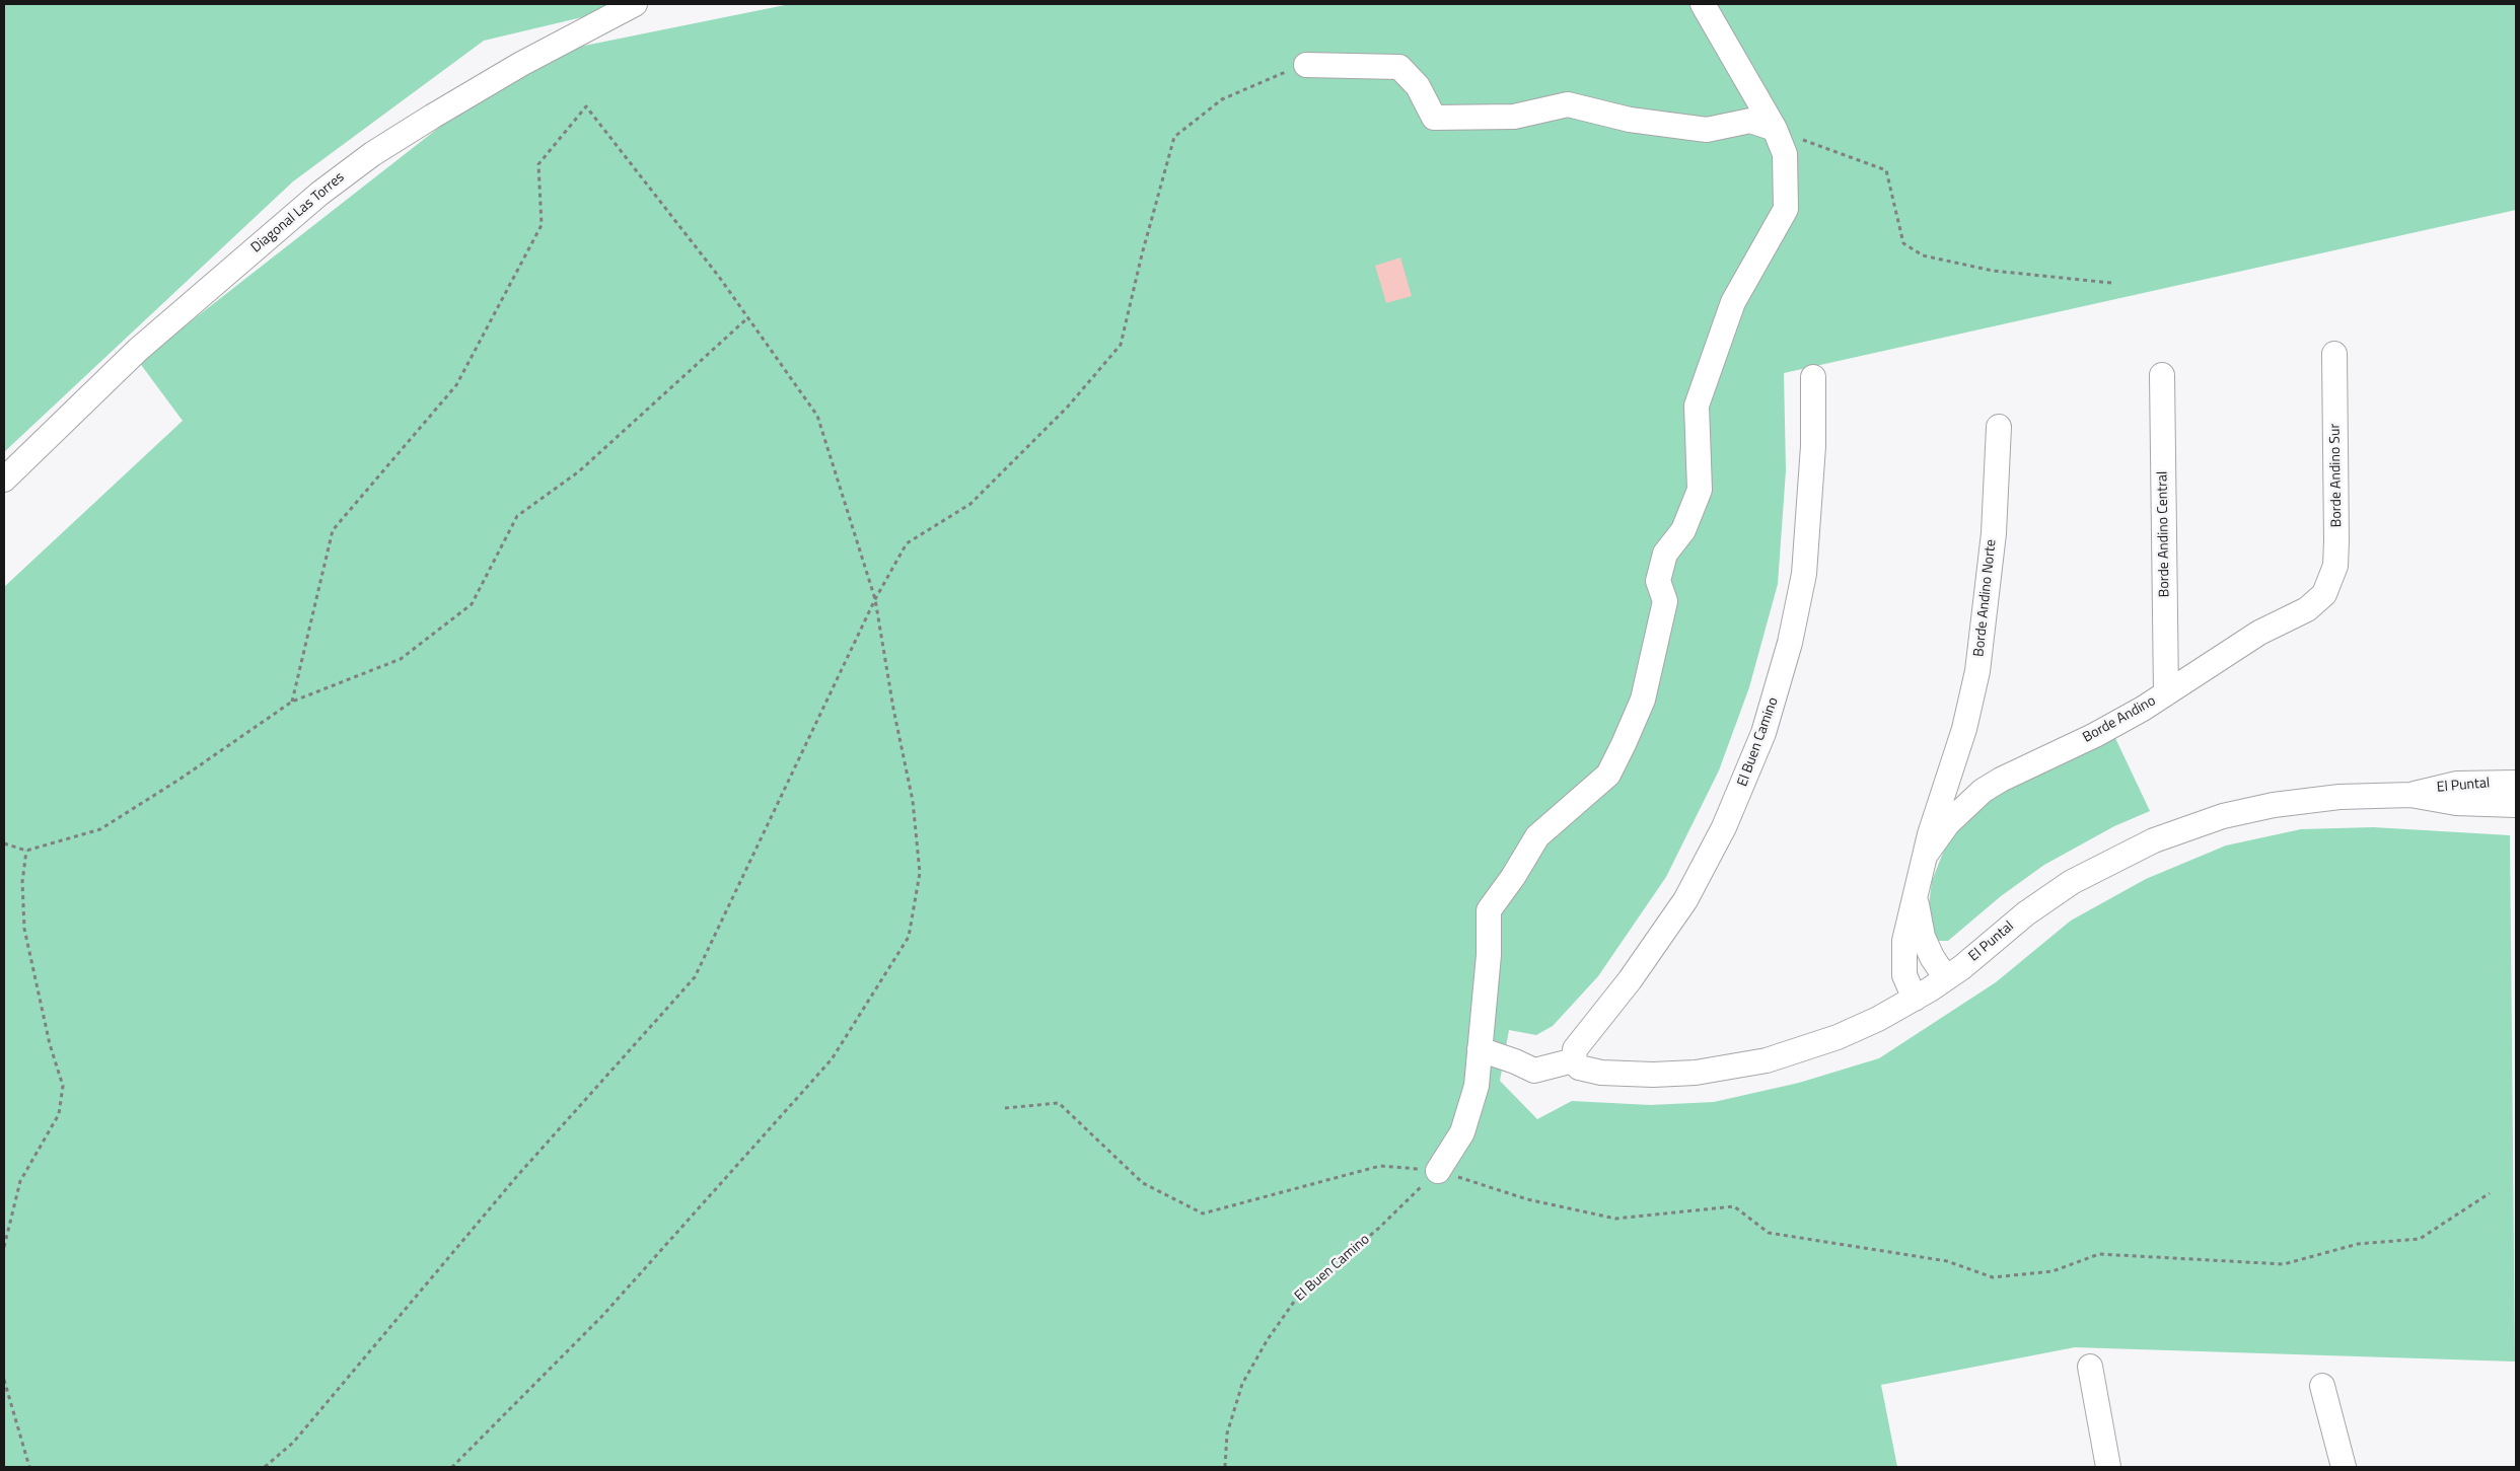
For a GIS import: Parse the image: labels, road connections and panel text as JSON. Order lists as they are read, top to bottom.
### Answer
{
  "streets": {
    "street": [
      "Diagonal Las Torres",
      "Borde Andino Sur",
      "Borde Andino Central",
      "Borde Andino Norte",
      "Borde Andino",
      "El Buen Camino",
      "El Puntal"
    ]
  },
  "crossings": [
    ["Borde Andino Sur", "Borde Andino"],
    ["Borde Andino Central", "Borde Andino"],
    ["Borde Andino Norte", "Borde Andino"],
    ["El Buen Camino", "El Puntal"]
  ]
}
